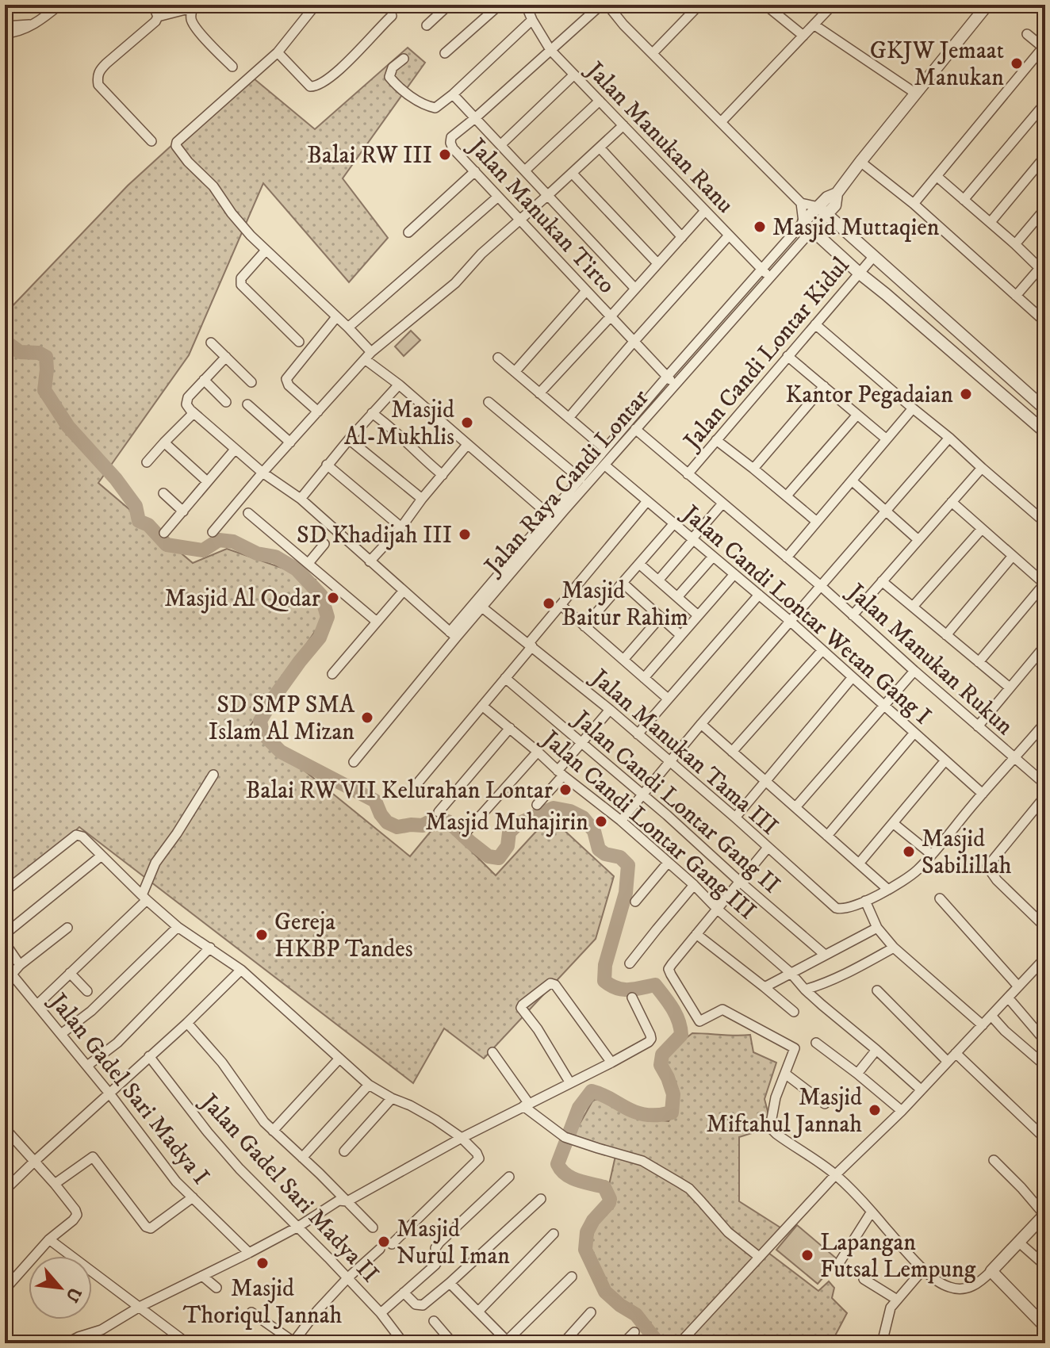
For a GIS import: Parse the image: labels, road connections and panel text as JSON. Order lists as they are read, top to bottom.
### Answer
{
  "streets": {
    "street": [
      "Jalan Manukan Ranu",
      "Jalan Manukan Tirto",
      "Jalan Candi Lontar Kidul",
      "Jalan Raya Candi Lontar",
      "Jalan Candi Lontar Wetan Gang I",
      "Jalan Manukan Rukun",
      "Jalan Manukan Tama III",
      "Jalan Candi Lontar Gang II",
      "Jalan Candi Lontar Gang III",
      "Jalan Gadel Sari Madya I",
      "Jalan Gadel Sari Madya II"
    ]
  },
  "crossings": [
    ["Jalan Manukan Ranu", "Jalan Manukan Tirto"],
    ["Jalan Manukan Ranu", "Jalan Raya Candi Lontar"],
    ["Jalan Manukan Tirto", "Jalan Raya Candi Lontar"],
    ["Jalan Candi Lontar Kidul", "Jalan Manukan Rukun"],
    ["Jalan Raya Candi Lontar", "Jalan Candi Lontar Wetan Gang I"],
    ["Jalan Raya Candi Lontar", "Jalan Manukan Rukun"],
    ["Jalan Raya Candi Lontar", "Jalan Manukan Tama III"]
  ],
  "places": [
    "GKJW Jemaat Manukan",
    "Balai RW III",
    "Masjid Muttaqien",
    "Kantor Pegadaian",
    "Masjid Al-Mukhlis",
    "SD Khadijah III",
    "Masjid Al Qodar",
    "Masjid Baitur Rahim",
    "SD SMP SMA Islam Al Mizan",
    "Balai RW VII Kelurahan Lontar",
    "Masjid Muhajirin",
    "Masjid Sabilillah",
    "Gereja HKBP Tandes",
    "Masjid Miftahul Jannah",
    "Masjid Nurul Iman",
    "Lapangan Futsal Lempung",
    "Masjid Thoriqul Jannah"
  ],
  "north": "bottom right"
}
